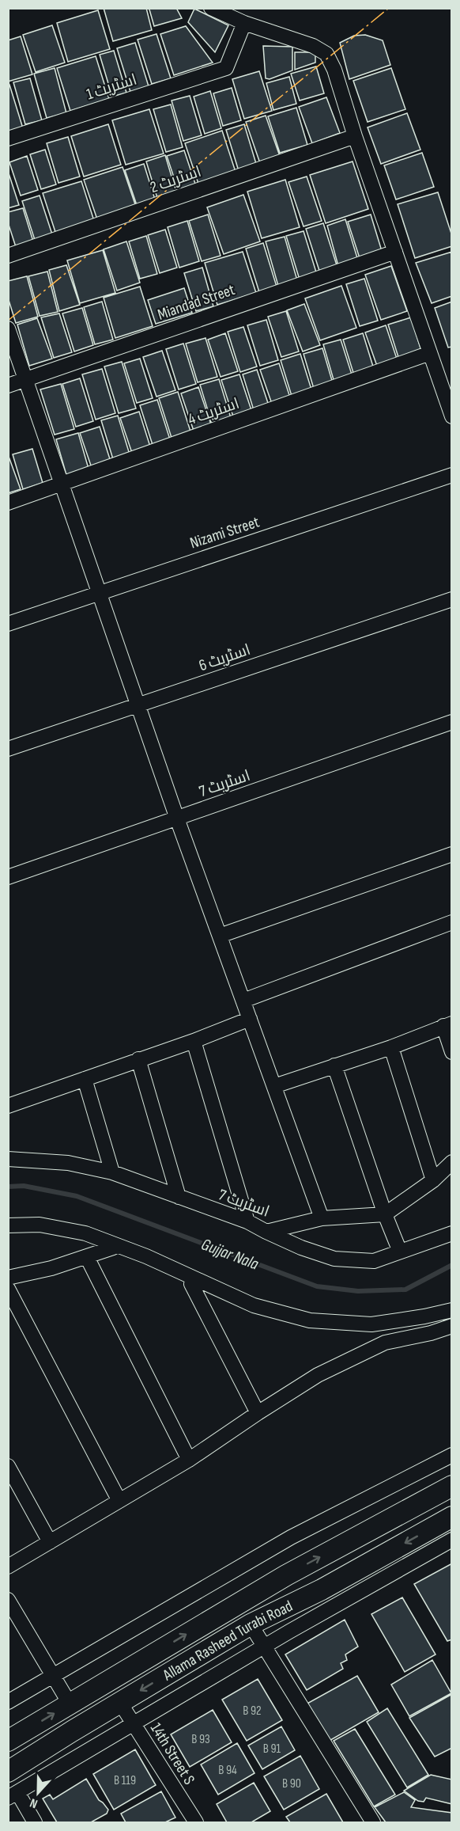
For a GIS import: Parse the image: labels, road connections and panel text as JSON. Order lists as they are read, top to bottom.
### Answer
{
  "streets": {
    "main road": ["Allama Rasheed Turabi Road"],
    "street": [
      "اسٹریٹ 1",
      "اسٹریٹ 2",
      "Miandad Street",
      "اسٹریٹ 4",
      "Nizami Street",
      "اسٹریٹ 6",
      "اسٹریٹ 7",
      "14th Street S"
    ]
  },
  "crossings": [
    ["Allama Rasheed Turabi Road", "14th Street S"]
  ],
  "water": ["Gujjar Nala"],
  "house_numbers": [
    "B 92",
    "B 93",
    "B 91",
    "B 94",
    "B 119",
    "B 90"
  ],
  "north": "bottom"
}
